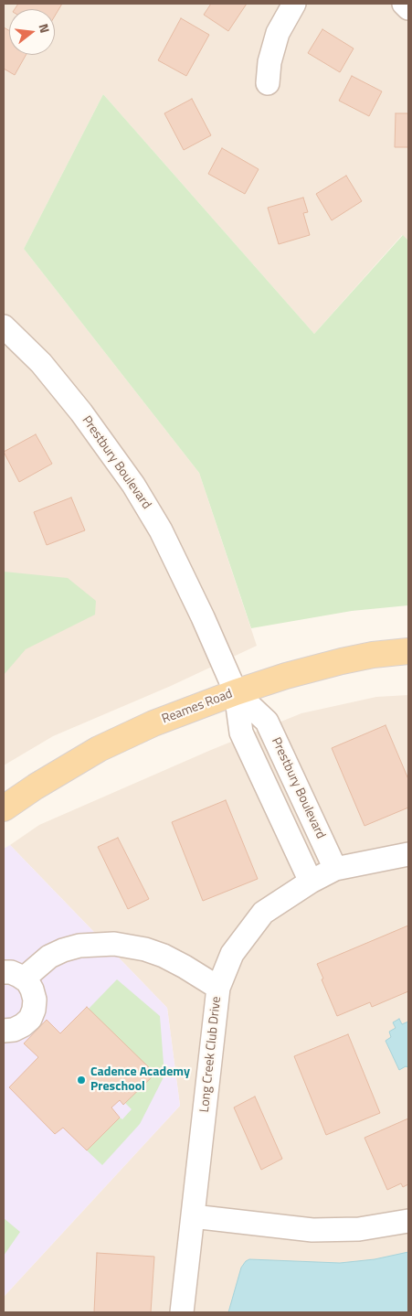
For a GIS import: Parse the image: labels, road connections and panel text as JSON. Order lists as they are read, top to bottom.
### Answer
{
  "streets": {
    "main road": ["Reames Road"],
    "street": ["Prestbury Boulevard", "Long Creek Club Drive"]
  },
  "crossings": [
    ["Prestbury Boulevard", "Reames Road"],
    ["Prestbury Boulevard", "Long Creek Club Drive"]
  ],
  "places": ["Cadence Academy Preschool"],
  "north": "right"
}
